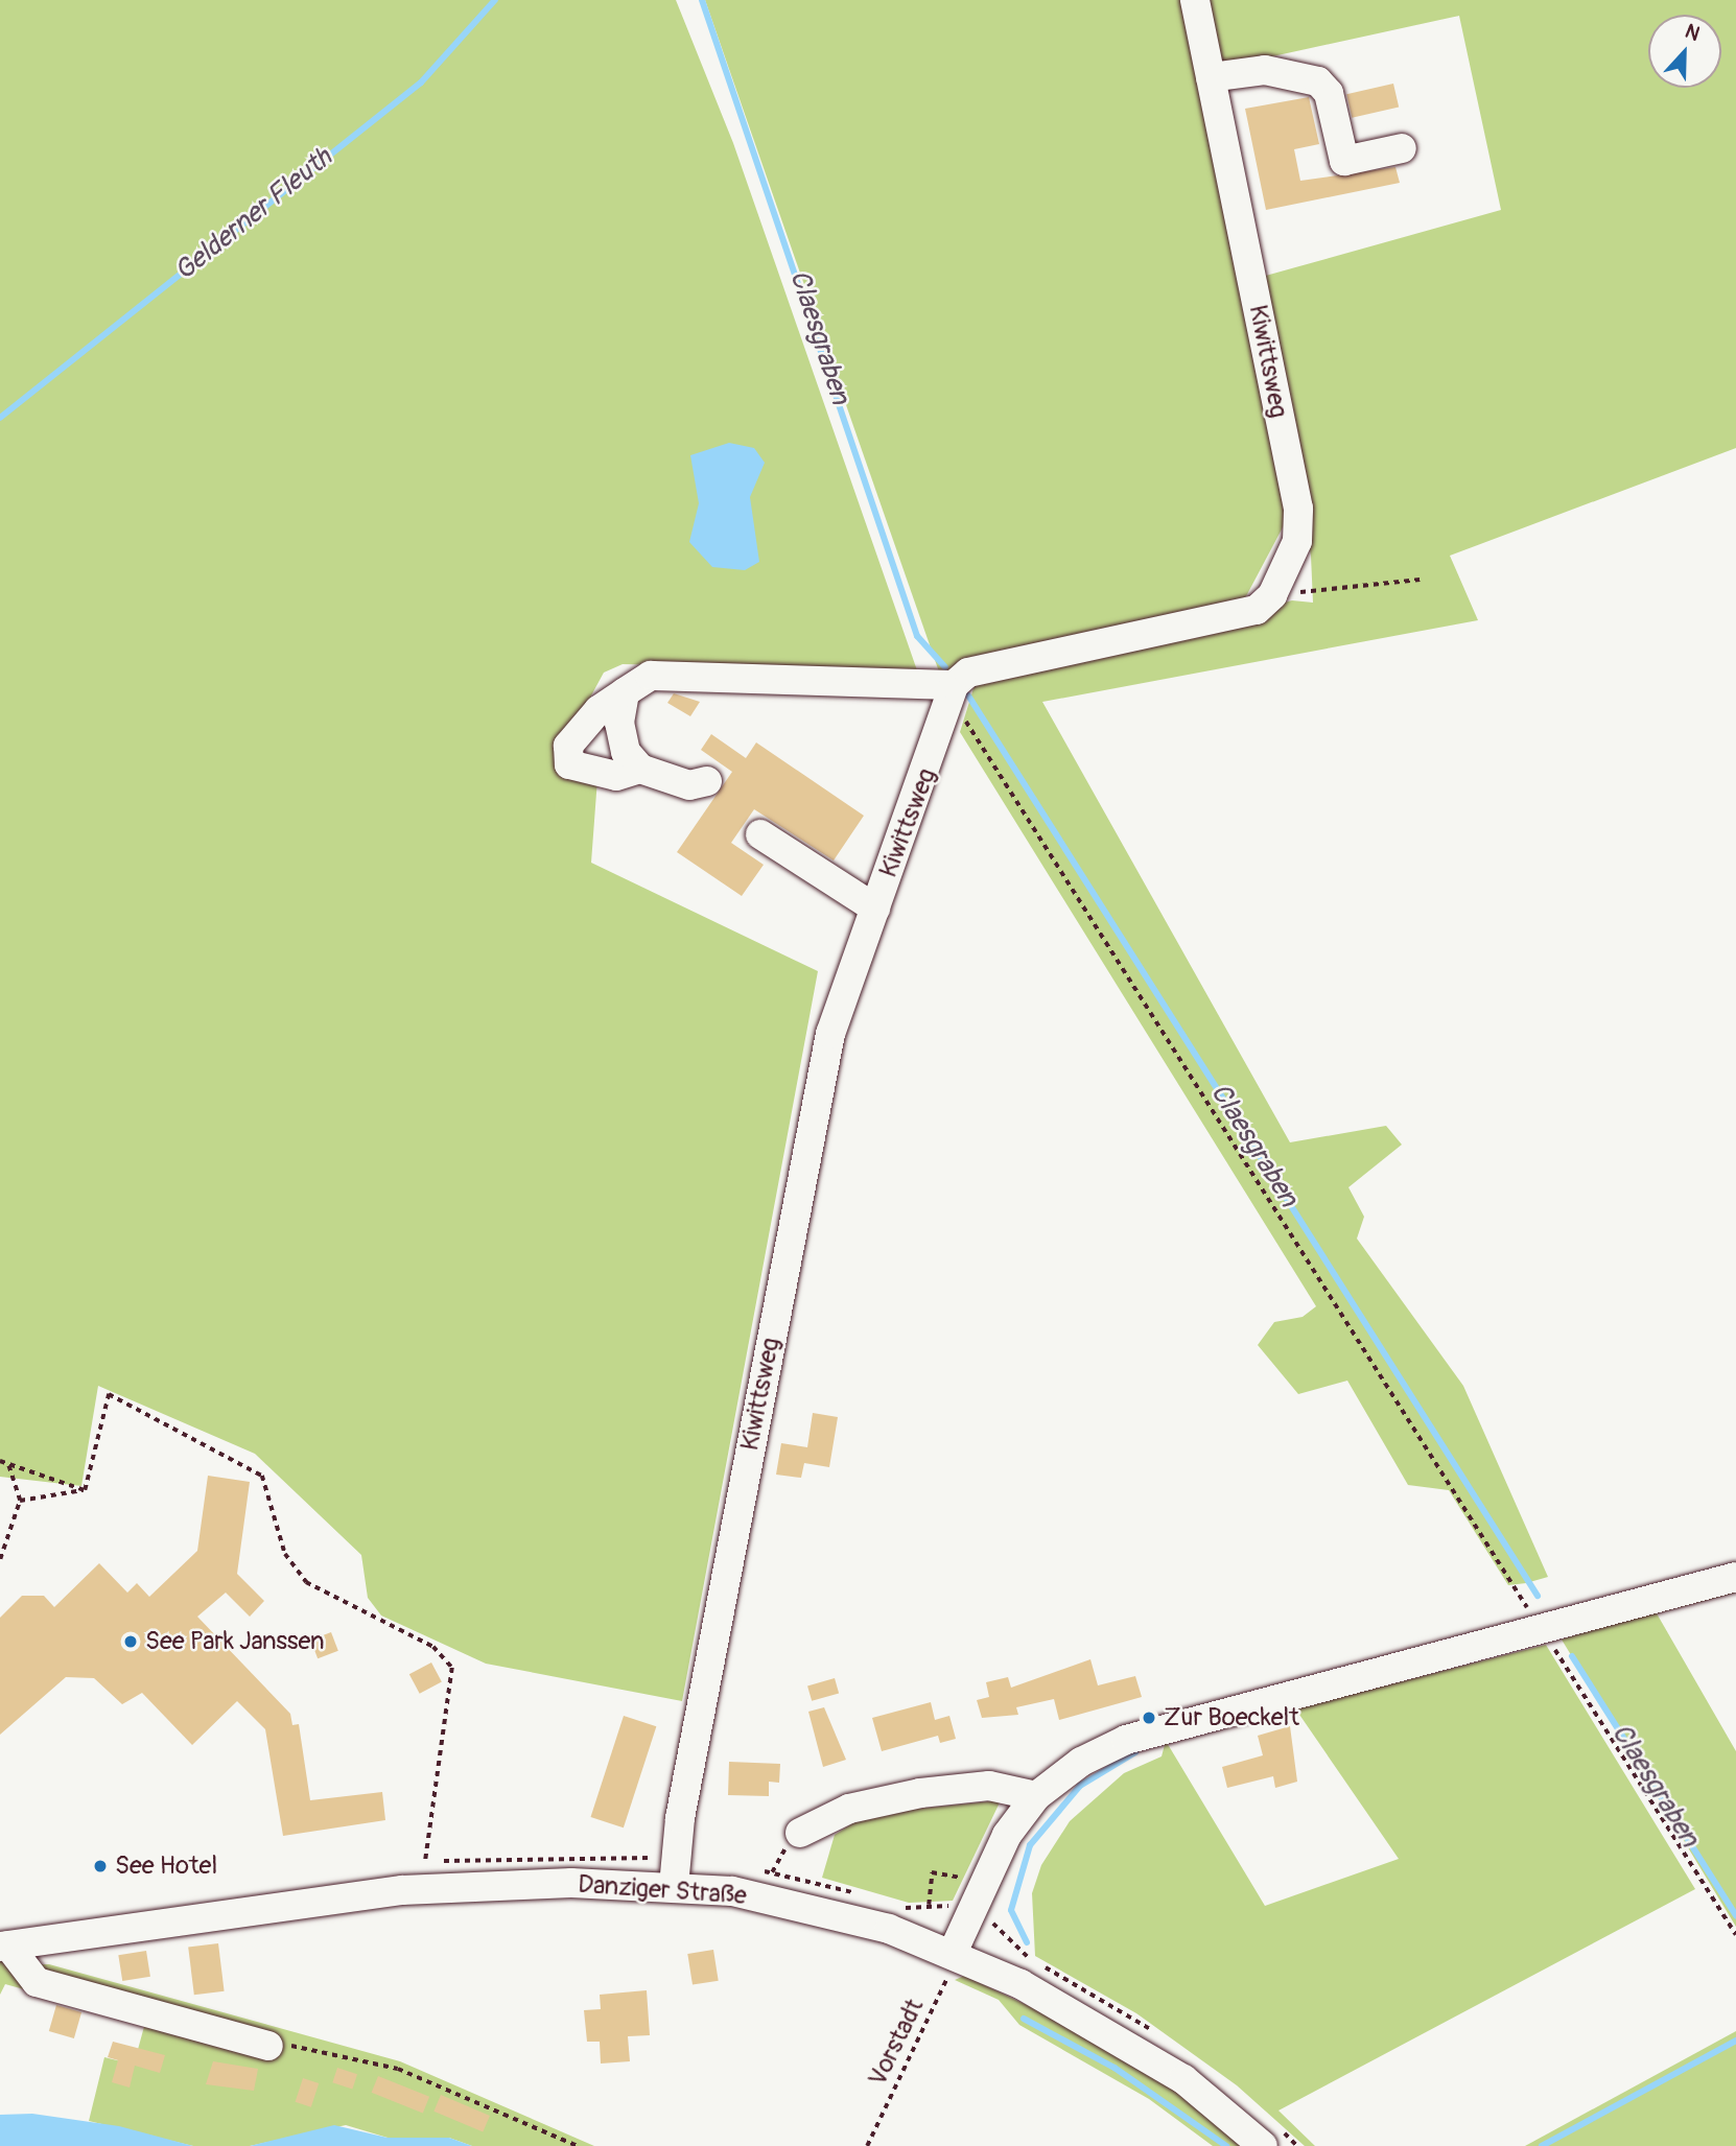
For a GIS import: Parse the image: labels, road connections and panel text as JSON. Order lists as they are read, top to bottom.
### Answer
{
  "streets": {
    "street": ["Kiwittsweg", "Danziger Straße"],
    "path": ["Vorstadt"]
  },
  "crossings": [
    ["Kiwittsweg", "Danziger Straße"],
    ["Danziger Straße", "Vorstadt"]
  ],
  "water": ["Gelderner Fleuth", "Claesgraben"],
  "places": ["See Park Janssen", "Zur Boeckelt", "See Hotel"],
  "north": "top"
}
